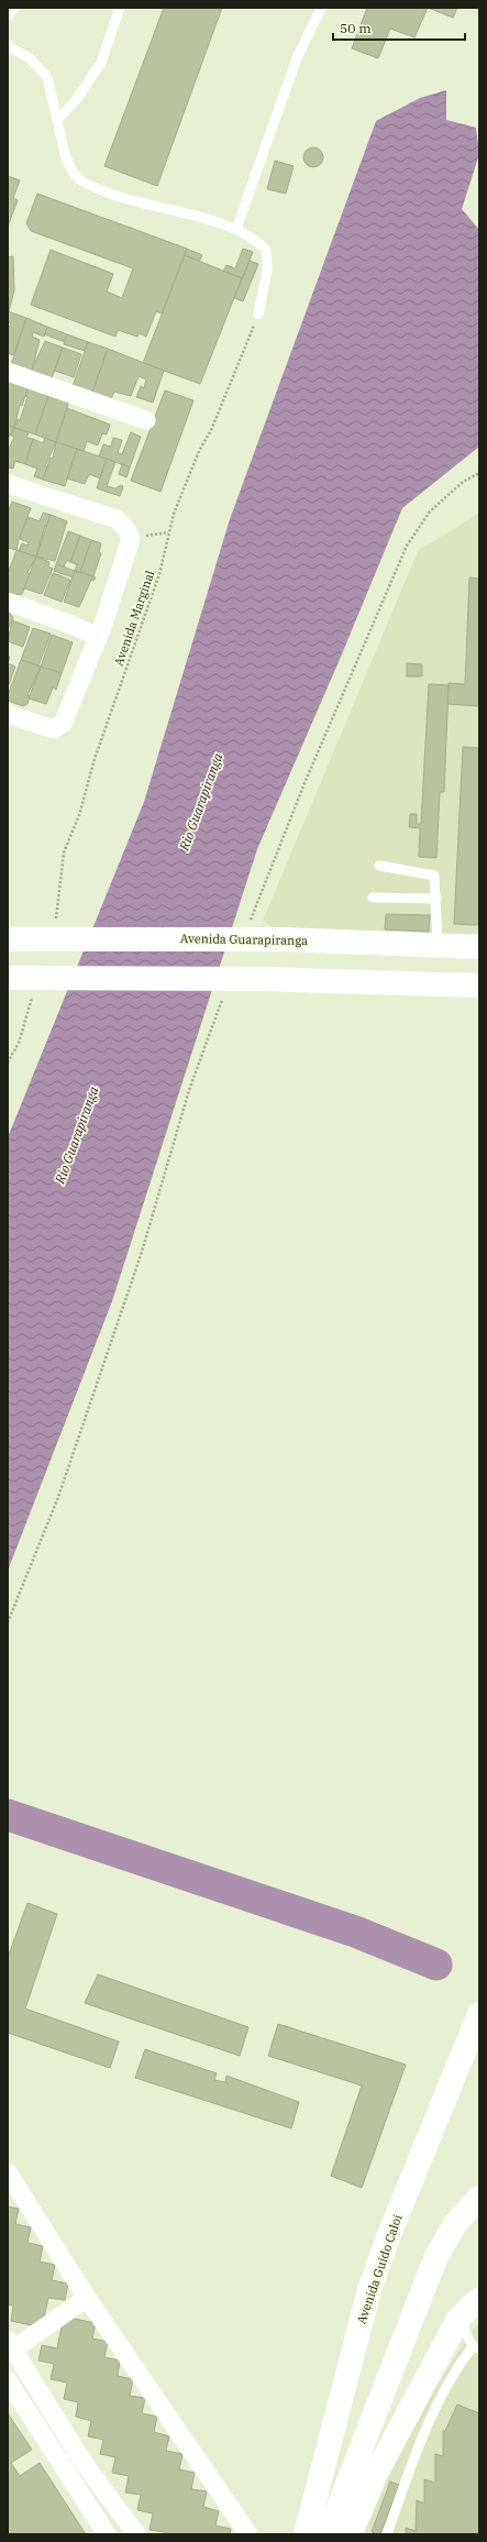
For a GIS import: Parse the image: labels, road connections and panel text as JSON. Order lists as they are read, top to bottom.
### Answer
{
  "streets": {
    "main road": ["Avenida Guarapiranga", "Avenida Guido Caloi"],
    "path": ["Avenida Marginal"]
  },
  "water": ["Rio Guarapiranga"],
  "scale_bar": "50 m"
}
